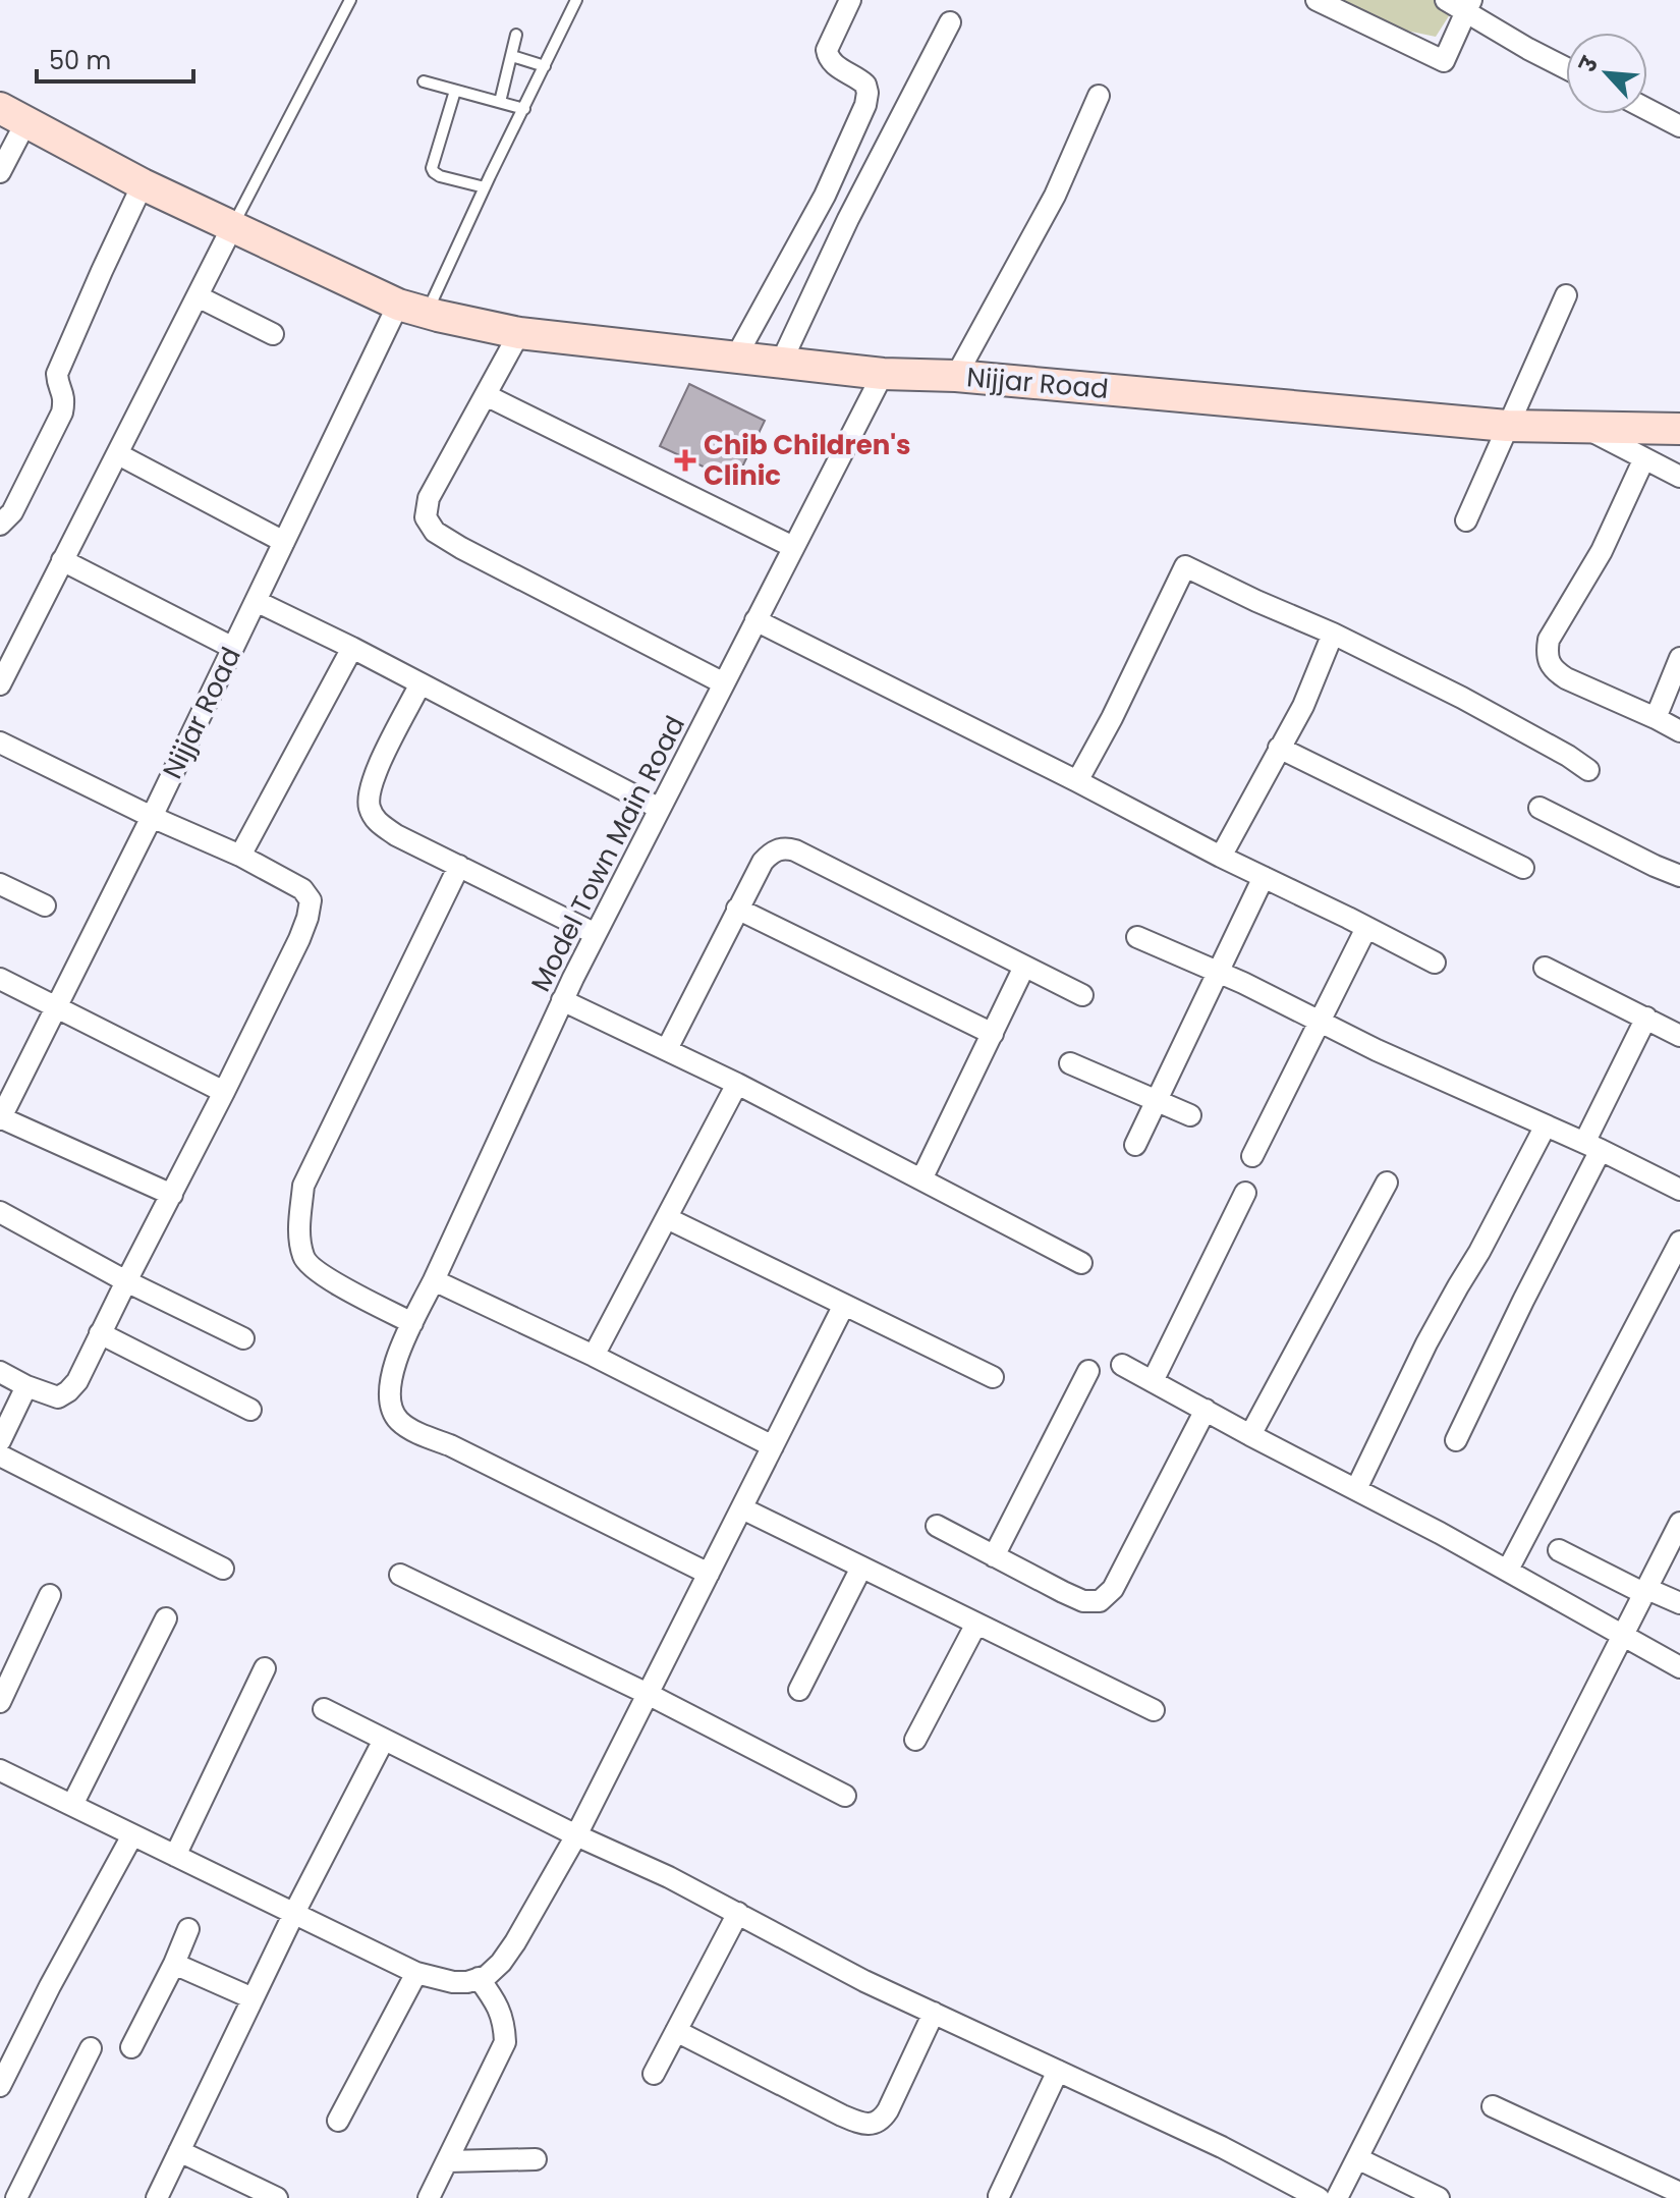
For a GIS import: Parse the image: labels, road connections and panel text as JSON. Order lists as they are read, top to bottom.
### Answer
{
  "streets": {
    "street": ["Nijjar Road", "Model Town Main Road"]
  },
  "crossings": [
    ["Nijjar Road", "Model Town Main Road"]
  ],
  "places": {
    "health": ["Chib Children's Clinic"]
  },
  "scale_bar": "50 m",
  "north": "top left"
}
